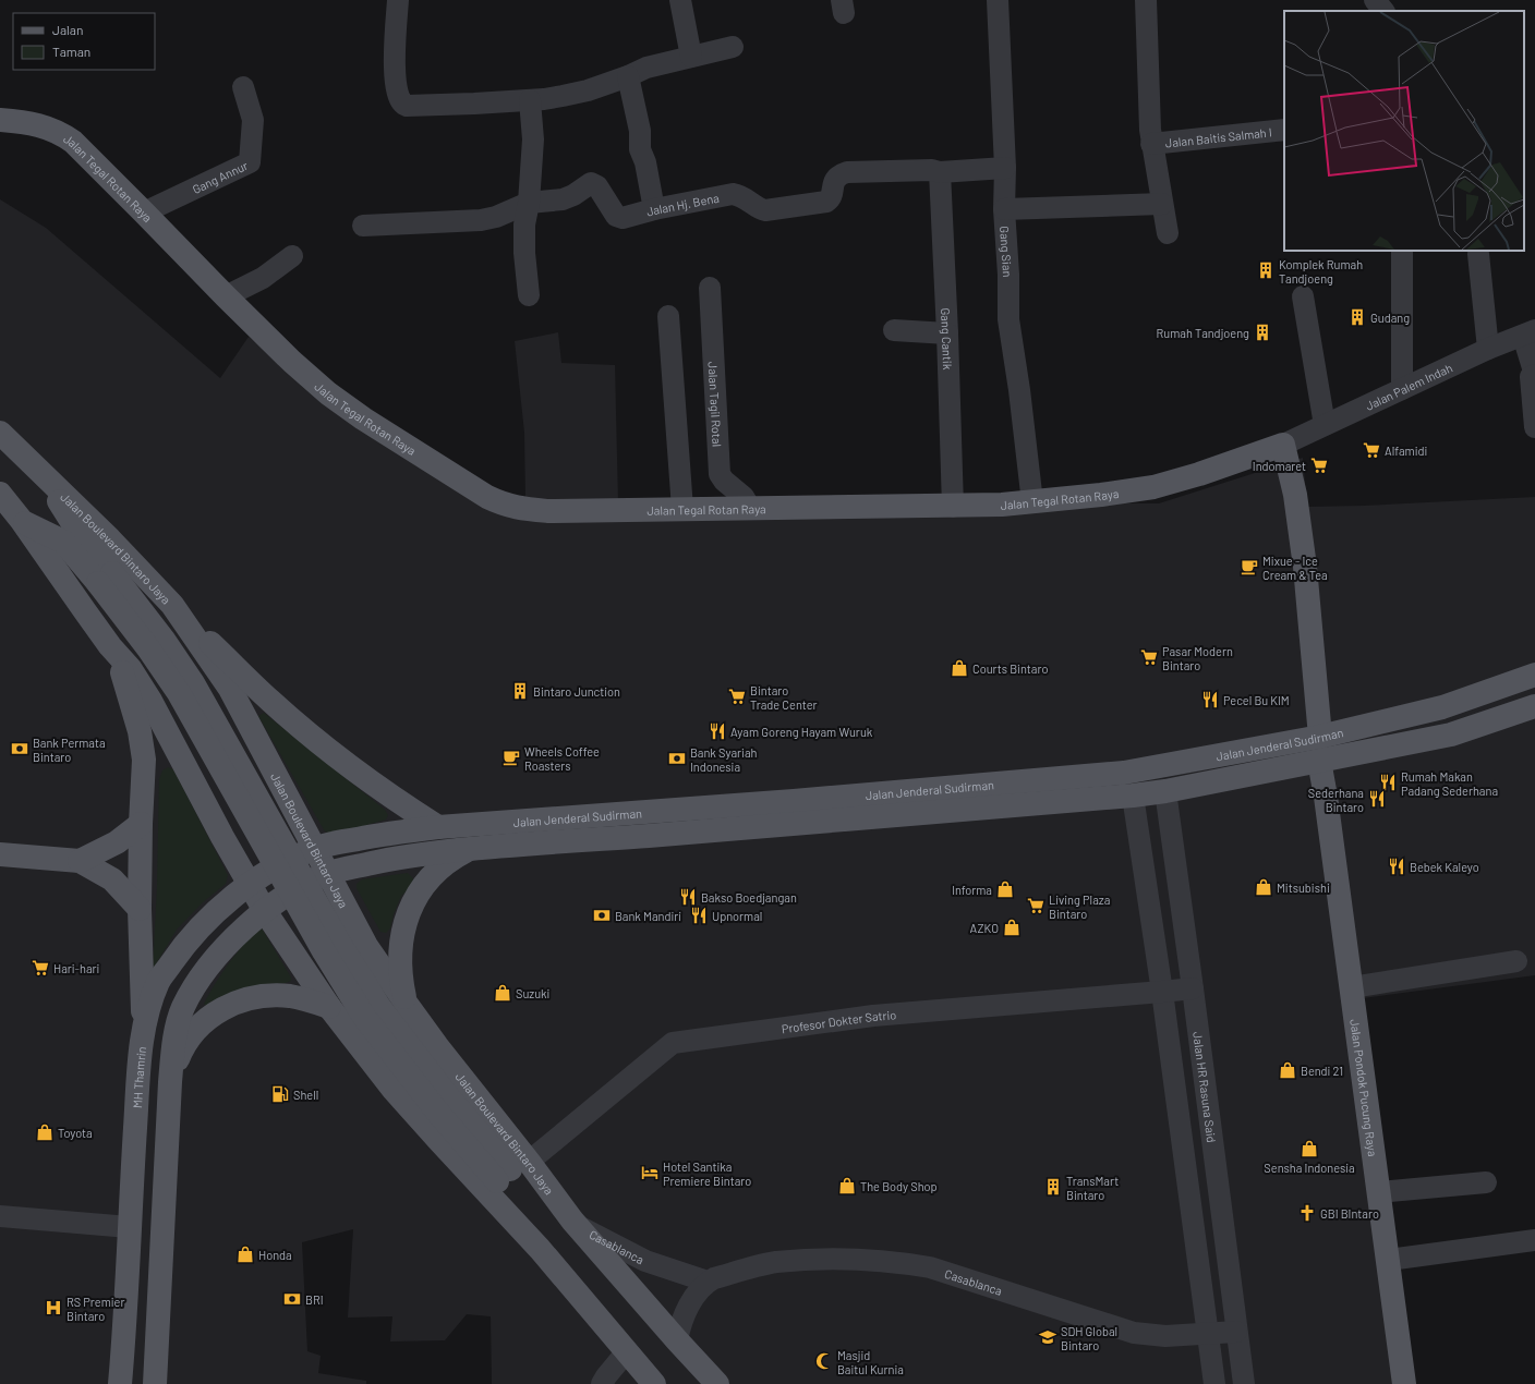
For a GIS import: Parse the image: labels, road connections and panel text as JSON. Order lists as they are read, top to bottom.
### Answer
{
  "streets": {
    "main road": [
      "Jalan Tegal Rotan Raya",
      "Jalan Boulevard Bintaro Jaya",
      "Jalan Jenderal Sudirman",
      "MH Thamrin",
      "Jalan Pondok Pucung Raya"
    ],
    "street": [
      "Jalan Baitis Salmah I",
      "Gang Annur",
      "Jalan Hj. Bena",
      "Gang Sian",
      "Gang Cantik",
      "Jalan Palem Indah",
      "Jalan Tagil Rotal",
      "Profesor Dokter Satrio",
      "Jalan HR Rasuna Said",
      "Casablanca"
    ]
  },
  "crossings": [
    ["Gang Annur", "Jalan Tegal Rotan Raya"],
    ["Jalan Tegal Rotan Raya", "Gang Sian"],
    ["Jalan Tegal Rotan Raya", "Gang Cantik"],
    ["Jalan Tegal Rotan Raya", "Jalan Palem Indah"],
    ["Jalan Tegal Rotan Raya", "Jalan Tagil Rotal"],
    ["Jalan Hj. Bena", "Gang Sian"],
    ["Jalan Hj. Bena", "Gang Cantik"],
    ["Jalan Boulevard Bintaro Jaya", "Jalan Jenderal Sudirman"],
    ["Jalan Boulevard Bintaro Jaya", "Profesor Dokter Satrio"],
    ["Jalan Boulevard Bintaro Jaya", "MH Thamrin"],
    ["Jalan Boulevard Bintaro Jaya", "Casablanca"],
    ["Jalan Jenderal Sudirman", "MH Thamrin"],
    ["Jalan Jenderal Sudirman", "Jalan HR Rasuna Said"],
    ["Jalan Jenderal Sudirman", "Jalan Pondok Pucung Raya"],
    ["Profesor Dokter Satrio", "Jalan HR Rasuna Said"],
    ["Jalan HR Rasuna Said", "Casablanca"]
  ],
  "places": {
    "building": [
      "Komplek Rumah Tandjoeng",
      "Gudang",
      "Rumah Tandjoeng",
      "Bintaro Junction",
      "TransMart Bintaro"
    ],
    "supermarket": [
      "Alfamidi",
      "Indomaret",
      "Pasar Modern Bintaro",
      "Bintaro Trade Center",
      "Living Plaza Bintaro",
      "Hari-hari"
    ],
    "cafe": ["Mixue - Ice Cream & Tea", "Wheels Coffee Roasters"],
    "shop": [
      "Courts Bintaro",
      "Mitsubishi",
      "Informa",
      "AZKO",
      "Suzuki",
      "Bendi 21",
      "Toyota",
      "Sensha Indonesia",
      "The Body Shop",
      "Honda"
    ],
    "restaurant": [
      "Pecel Bu KIM",
      "Ayam Goreng Hayam Wuruk",
      "Rumah Makan Padang Sederhana",
      "Sederhana Bintaro",
      "Bebek Kaleyo",
      "Bakso Boedjangan",
      "Upnormal"
    ],
    "bank": [
      "Bank Permata Bintaro",
      "Bank Syariah Indonesia",
      "Bank Mandiri",
      "BRI"
    ],
    "fuel station": ["Shell"],
    "hotel": ["Hotel Santika Premiere Bintaro"],
    "church": ["GBI BIntaro"],
    "hospital": ["RS Premier Bintaro"],
    "school or university": ["SDH Global Bintaro"],
    "mosque": ["Masjid Baitul Kurnia"]
  },
  "legend": ["Jalan", "Taman"]
}
